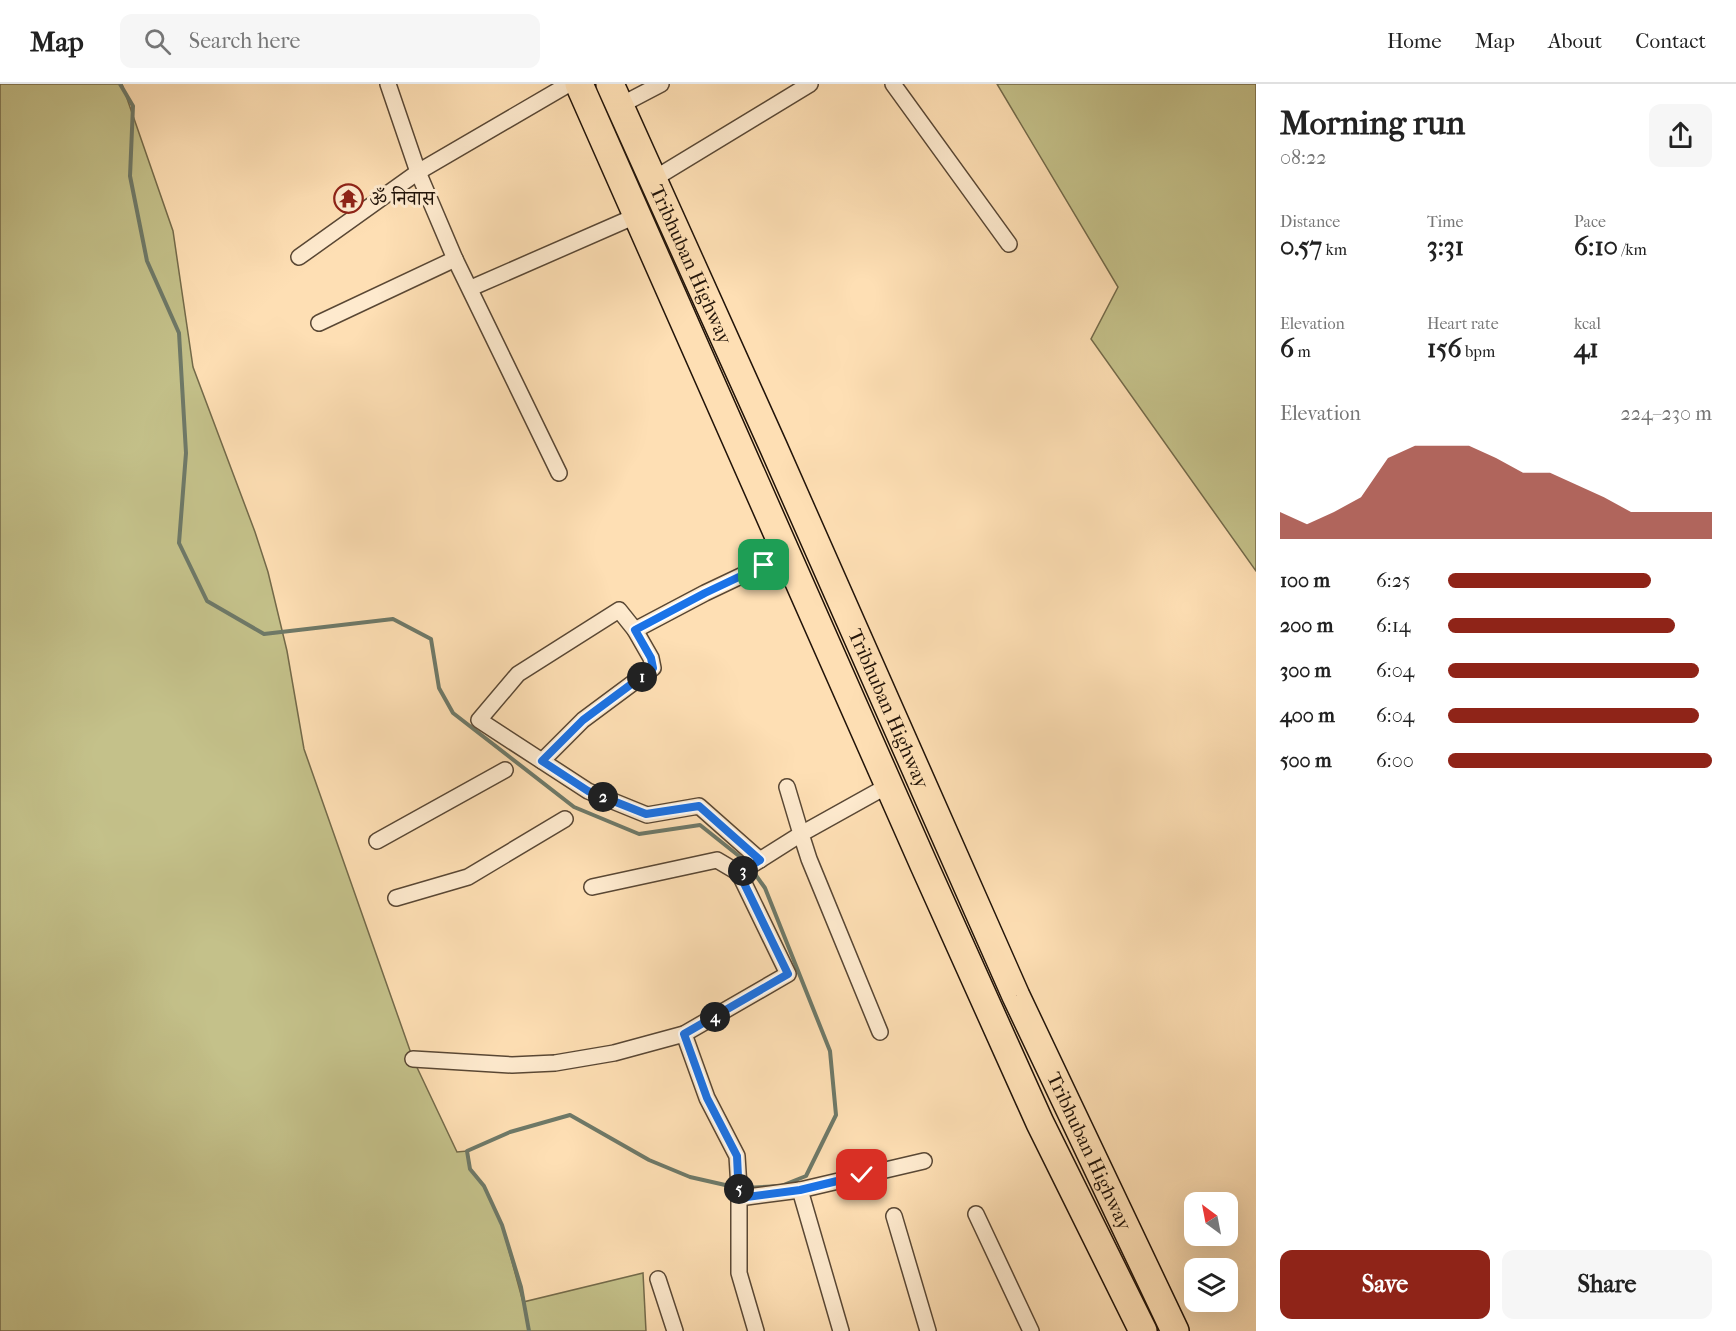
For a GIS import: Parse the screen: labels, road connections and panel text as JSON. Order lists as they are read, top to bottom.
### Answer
{
  "streets": {
    "highway": ["Tribhuban Highway"]
  },
  "places": {
    "temple": ["ॐ निवास"]
  },
  "north": "top left",
  "page": {
    "header": "Map",
    "search": "Search here",
    "nav": [
      "Home",
      "Map",
      "About",
      "Contact"
    ],
    "heading": ["Morning run", "08:22"],
    "stats": [
      ["Distance", "0.57 km"],
      ["Time", "3:31"],
      ["Pace", "6:10 /km"],
      ["Elevation", "6 m"],
      ["Heart rate", "156 bpm"],
      ["kcal", "41"]
    ],
    "chart": ["Elevation", "224–230 m"],
    "list": [
      {
        "name": "100 m",
        "note": "6:25"
      },
      {
        "name": "200 m",
        "note": "6:14"
      },
      {
        "name": "300 m",
        "note": "6:04"
      },
      {
        "name": "400 m",
        "note": "6:04"
      },
      {
        "name": "500 m",
        "note": "6:00"
      }
    ],
    "pins": [
      "1",
      "2",
      "3",
      "4",
      "5"
    ],
    "buttons": ["Save", "Share"]
  }
}
